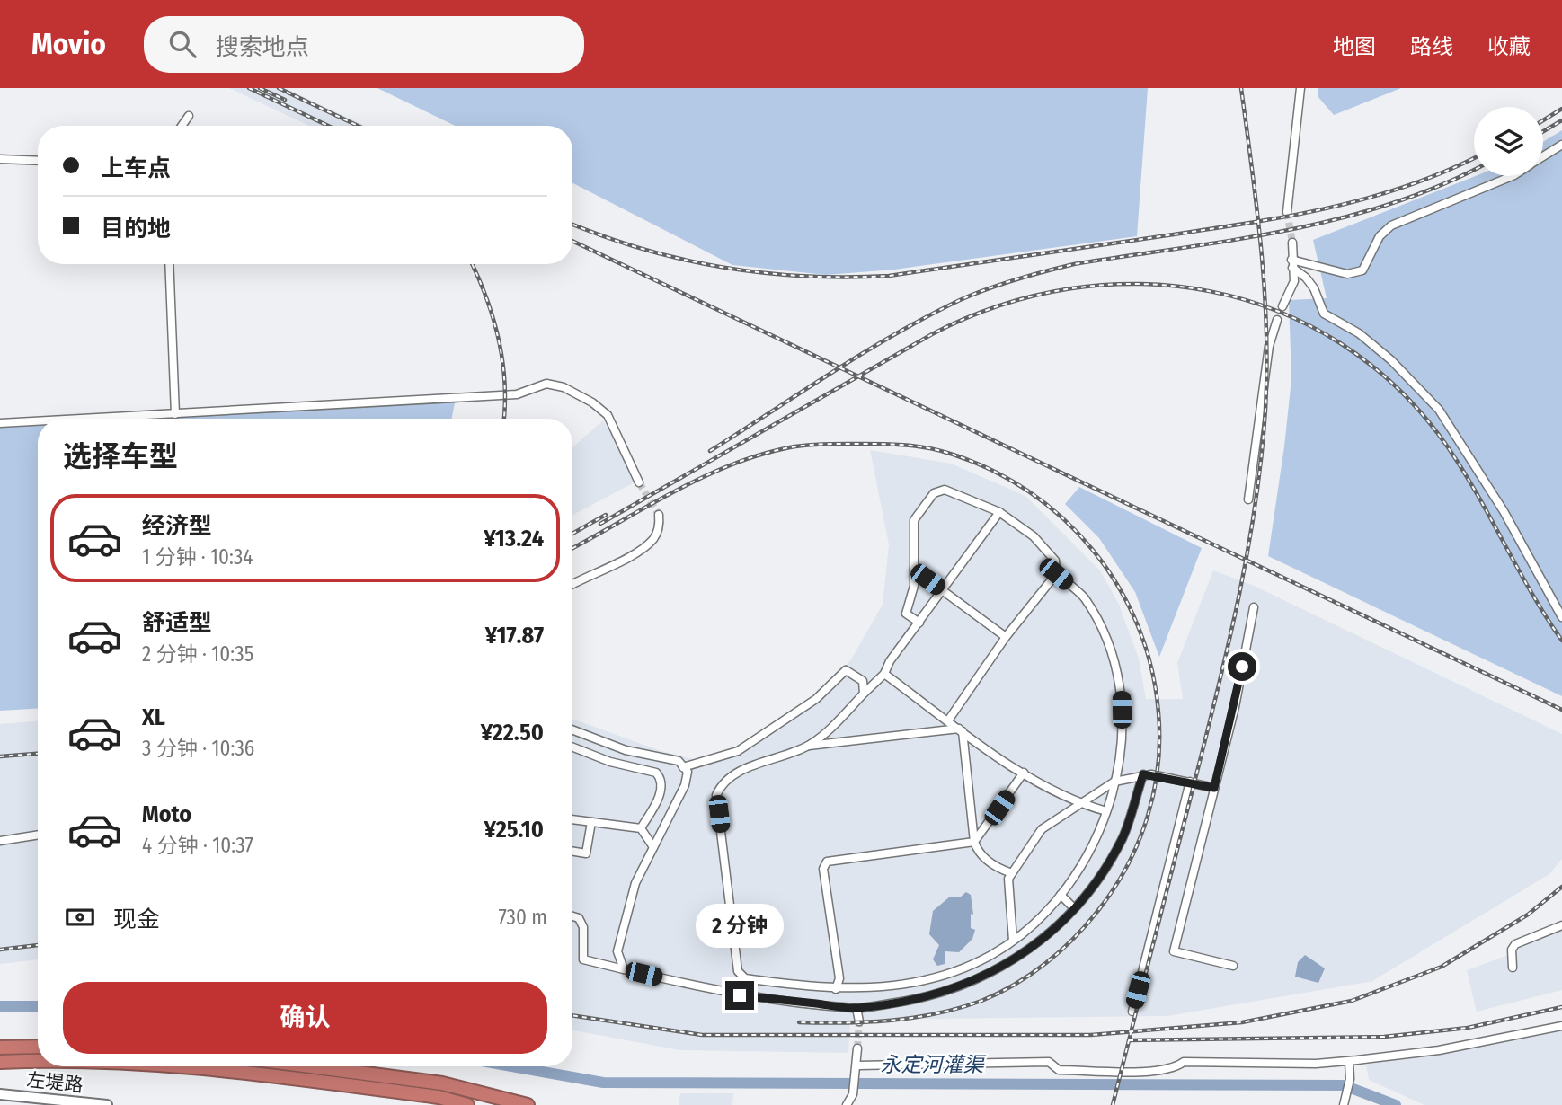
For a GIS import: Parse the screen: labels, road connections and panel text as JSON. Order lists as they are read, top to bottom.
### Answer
{
  "streets": {
    "main road": ["左堤路"]
  },
  "water": ["永定河灌渠"],
  "page": {
    "header": "Movio",
    "search": "搜索地点",
    "nav": ["地图", "路线", "收藏"],
    "banner": ["上车点", "目的地"],
    "heading": "选择车型",
    "list": [
      {
        "name": "经济型",
        "note": "1 分钟 · 10:34",
        "value": "¥13.24"
      },
      {
        "name": "舒适型",
        "note": "2 分钟 · 10:35",
        "value": "¥17.87"
      },
      {
        "name": "XL",
        "note": "3 分钟 · 10:36",
        "value": "¥22.50"
      },
      {
        "name": "Moto",
        "note": "4 分钟 · 10:37",
        "value": "¥25.10"
      }
    ],
    "pay": ["现金", "730 m"],
    "bubble": "2 分钟",
    "buttons": "确认"
  }
}
